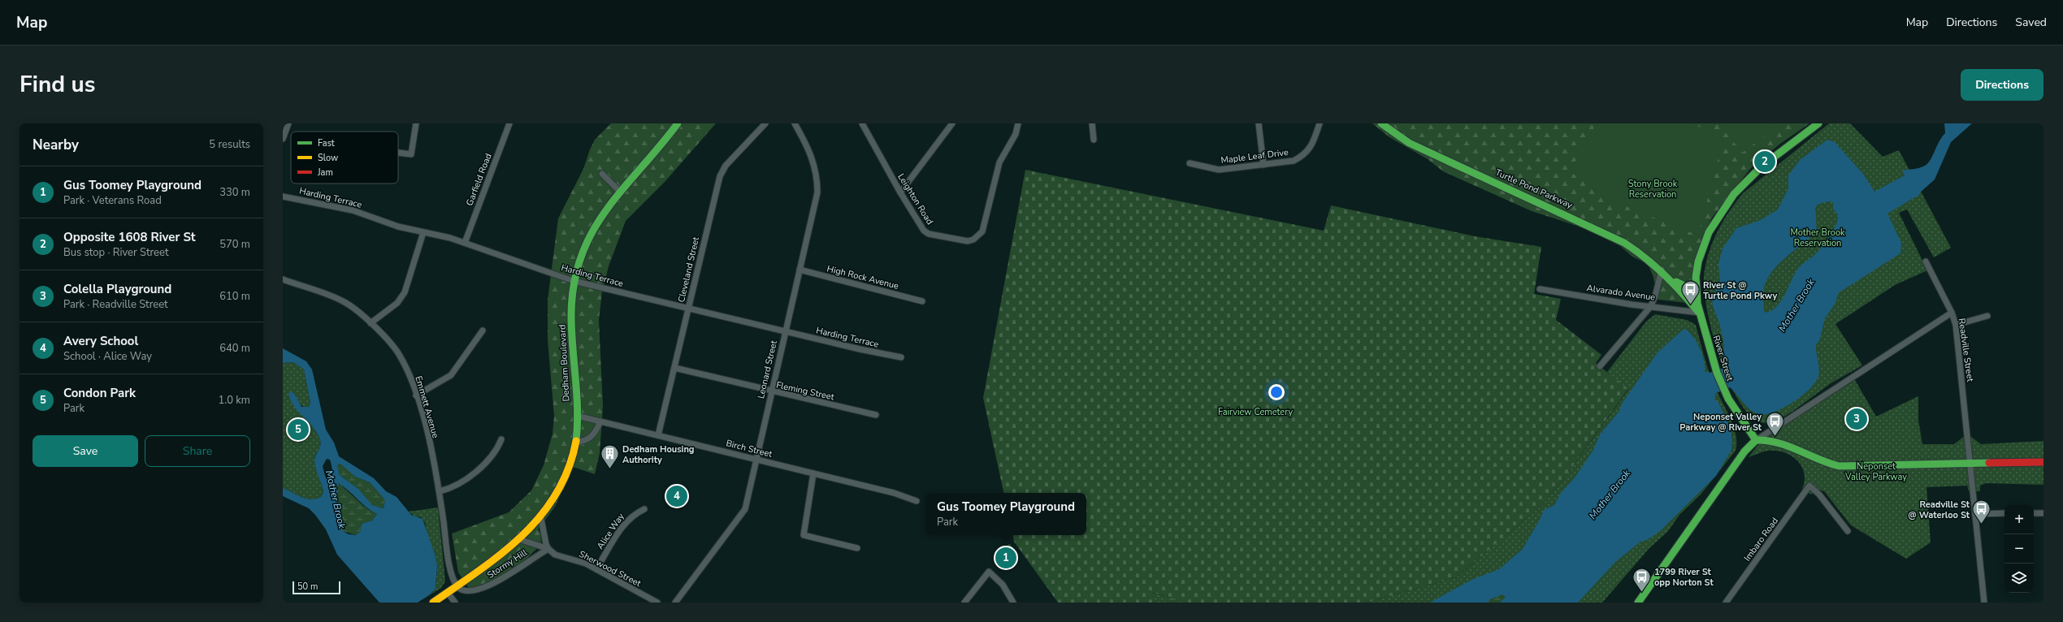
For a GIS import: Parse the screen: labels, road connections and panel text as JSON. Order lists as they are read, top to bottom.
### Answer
{
  "streets": {
    "main road": ["Turtle Pond Parkway", "River Street", "Dedham Boulevard"],
    "street": [
      "Maple Leaf Drive",
      "Garfield Road",
      "Harding Terrace",
      "Leighton Road",
      "Cleveland Street",
      "High Rock Avenue",
      "Alvarado Avenue",
      "Readville Street",
      "Leonard Street",
      "Fleming Street",
      "Emmett Avenue",
      "Birch Street",
      "Alice Way",
      "Imbaro Road",
      "Stormy Hill",
      "Sherwood Street"
    ]
  },
  "crossings": [
    ["Garfield Road", "Harding Terrace"],
    ["Turtle Pond Parkway", "Alvarado Avenue"],
    ["Turtle Pond Parkway", "River Street"],
    ["Harding Terrace", "Cleveland Street"],
    ["Harding Terrace", "Dedham Boulevard"],
    ["Harding Terrace", "Leonard Street"],
    ["Cleveland Street", "Fleming Street"],
    ["Cleveland Street", "Birch Street"],
    ["High Rock Avenue", "Leonard Street"],
    ["Alvarado Avenue", "River Street"],
    ["Readville Street", "River Street"],
    ["Dedham Boulevard", "Emmett Avenue"],
    ["Dedham Boulevard", "Birch Street"],
    ["Dedham Boulevard", "Stormy Hill"],
    ["Dedham Boulevard", "Sherwood Street"],
    ["Leonard Street", "Fleming Street"],
    ["Leonard Street", "Birch Street"],
    ["Emmett Avenue", "Stormy Hill"],
    ["Alice Way", "Sherwood Street"],
    ["Stormy Hill", "Sherwood Street"]
  ],
  "water": ["Mother Brook"],
  "parks": [
    "Stony Brook Reservation",
    "Mother Brook Reservation",
    "Fairview Cemetery",
    "Neponset Valley Parkway"
  ],
  "places": {
    "bus stop": [
      "River St @ Turtle Pond Pkwy",
      "Neponset Valley Parkway @ River St",
      "Readville St @ Waterloo St",
      "1799 River St opp Norton St"
    ],
    "building": ["Dedham Housing Authority"]
  },
  "legend": ["Fast", "Slow", "Jam"],
  "scale_bar": "50 m",
  "page": {
    "header": "Map",
    "nav": ["Map", "Directions", "Saved"],
    "title": "Find us",
    "buttons": [
      "Directions",
      ["Save", "Share"]
    ],
    "heading": ["Nearby", "5 results"],
    "pins": [
      "2",
      "3",
      "5",
      "4",
      "1"
    ],
    "list": [
      {
        "mark": "1",
        "name": "Gus Toomey Playground",
        "note": "Park · Veterans Road",
        "value": "330 m"
      },
      {
        "mark": "2",
        "name": "Opposite 1608 River St",
        "note": "Bus stop · River Street",
        "value": "570 m"
      },
      {
        "mark": "3",
        "name": "Colella Playground",
        "note": "Park · Readville Street",
        "value": "610 m"
      },
      {
        "mark": "4",
        "name": "Avery School",
        "note": "School · Alice Way",
        "value": "640 m"
      },
      {
        "mark": "5",
        "name": "Condon Park",
        "note": "Park",
        "value": "1.0 km"
      }
    ],
    "popup": ["Gus Toomey Playground", "Park"],
    "map_buttons": ["+", "−"],
    "scale": "50 m"
  }
}
